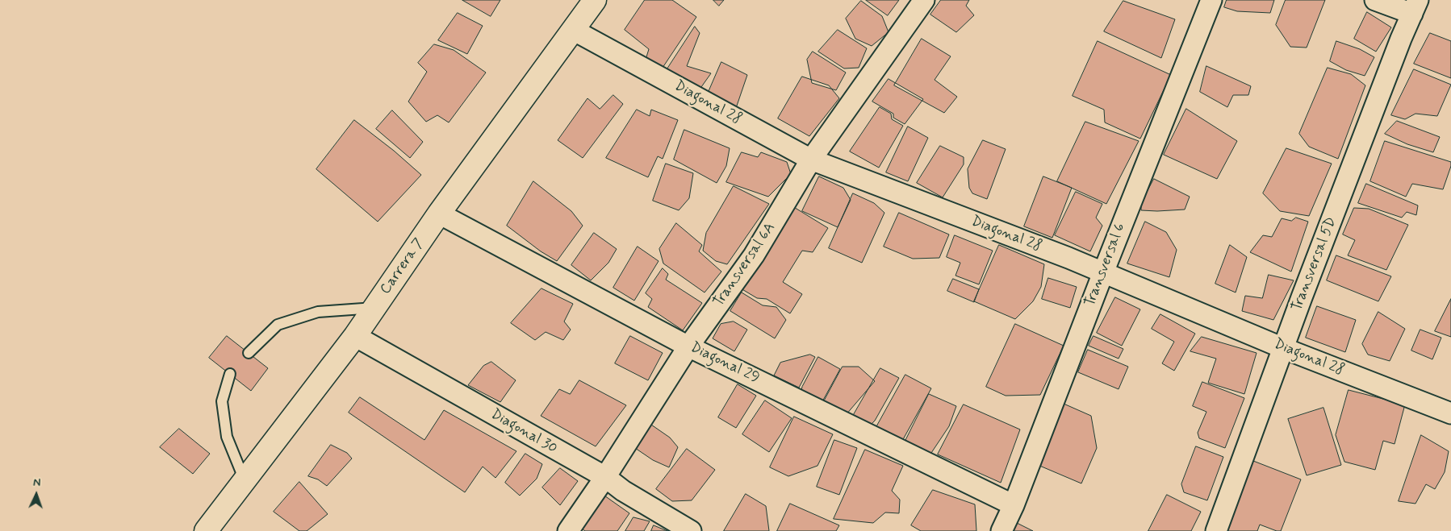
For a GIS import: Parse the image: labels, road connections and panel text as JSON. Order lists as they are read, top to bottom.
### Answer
{
  "streets": {
    "main road": ["Carrera 7"],
    "street": [
      "Diagonal 28",
      "Transversal 5D",
      "Transversal 6A",
      "Transversal 6",
      "Diagonal 29",
      "Diagonal 30"
    ]
  },
  "crossings": [
    ["Diagonal 28", "Transversal 5D"],
    ["Diagonal 28", "Transversal 6A"],
    ["Diagonal 28", "Transversal 6"],
    ["Diagonal 28", "Carrera 7"],
    ["Transversal 6A", "Diagonal 29"],
    ["Transversal 6A", "Diagonal 30"],
    ["Transversal 6", "Diagonal 29"],
    ["Carrera 7", "Diagonal 29"],
    ["Carrera 7", "Diagonal 30"]
  ],
  "north": "top"
}
